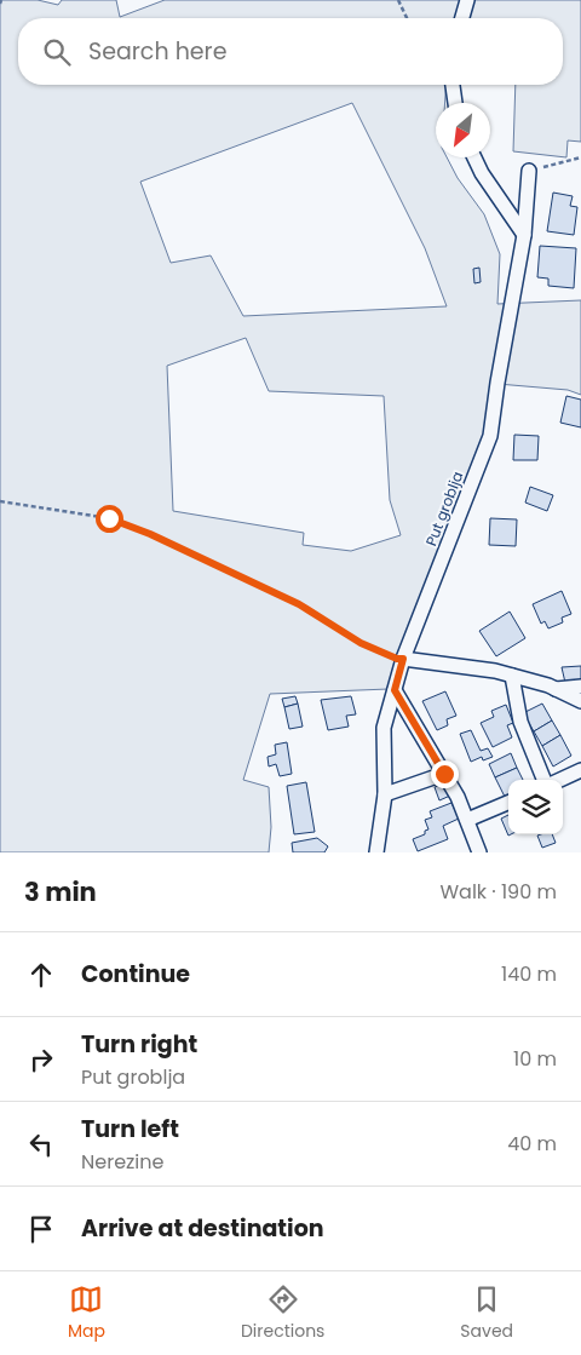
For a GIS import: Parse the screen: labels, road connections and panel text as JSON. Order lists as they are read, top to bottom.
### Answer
{
  "streets": {
    "street": ["Put groblja"]
  },
  "north": "bottom left",
  "page": {
    "search": "Search here",
    "heading": ["3 min", "Walk · 190 m"],
    "list": [
      ["Continue", "140 m"],
      ["Turn right", "Put groblja", "10 m"],
      ["Turn left", "Nerezine", "40 m"],
      "Arrive at destination"
    ],
    "nav": ["Map", "Directions", "Saved"]
  }
}
